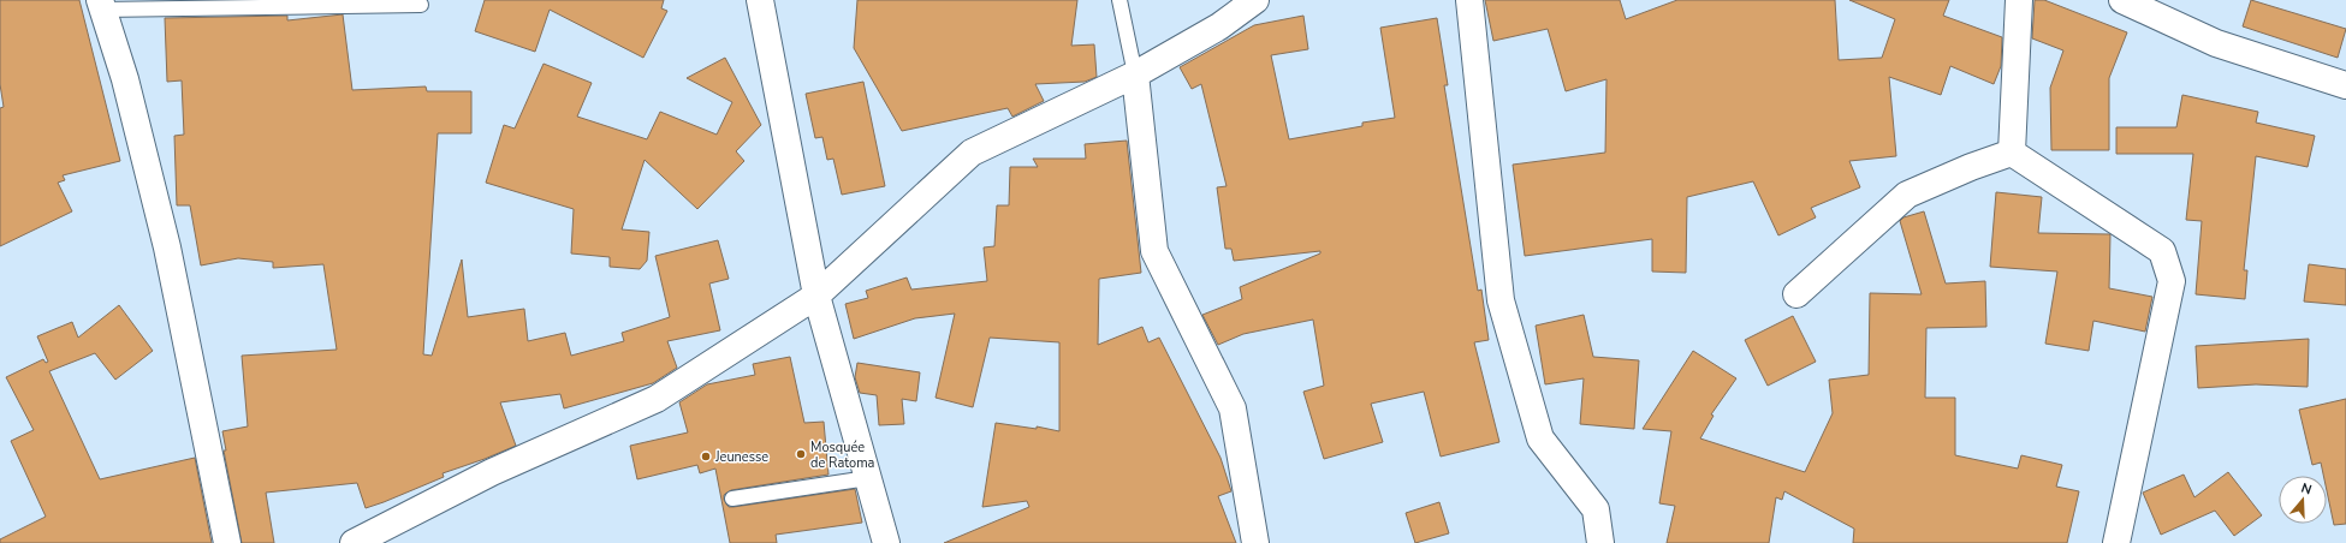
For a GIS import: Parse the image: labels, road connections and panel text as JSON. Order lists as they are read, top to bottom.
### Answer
{
  "places": ["Mosquée de Ratoma", "Jeunesse"],
  "north": "top"
}
